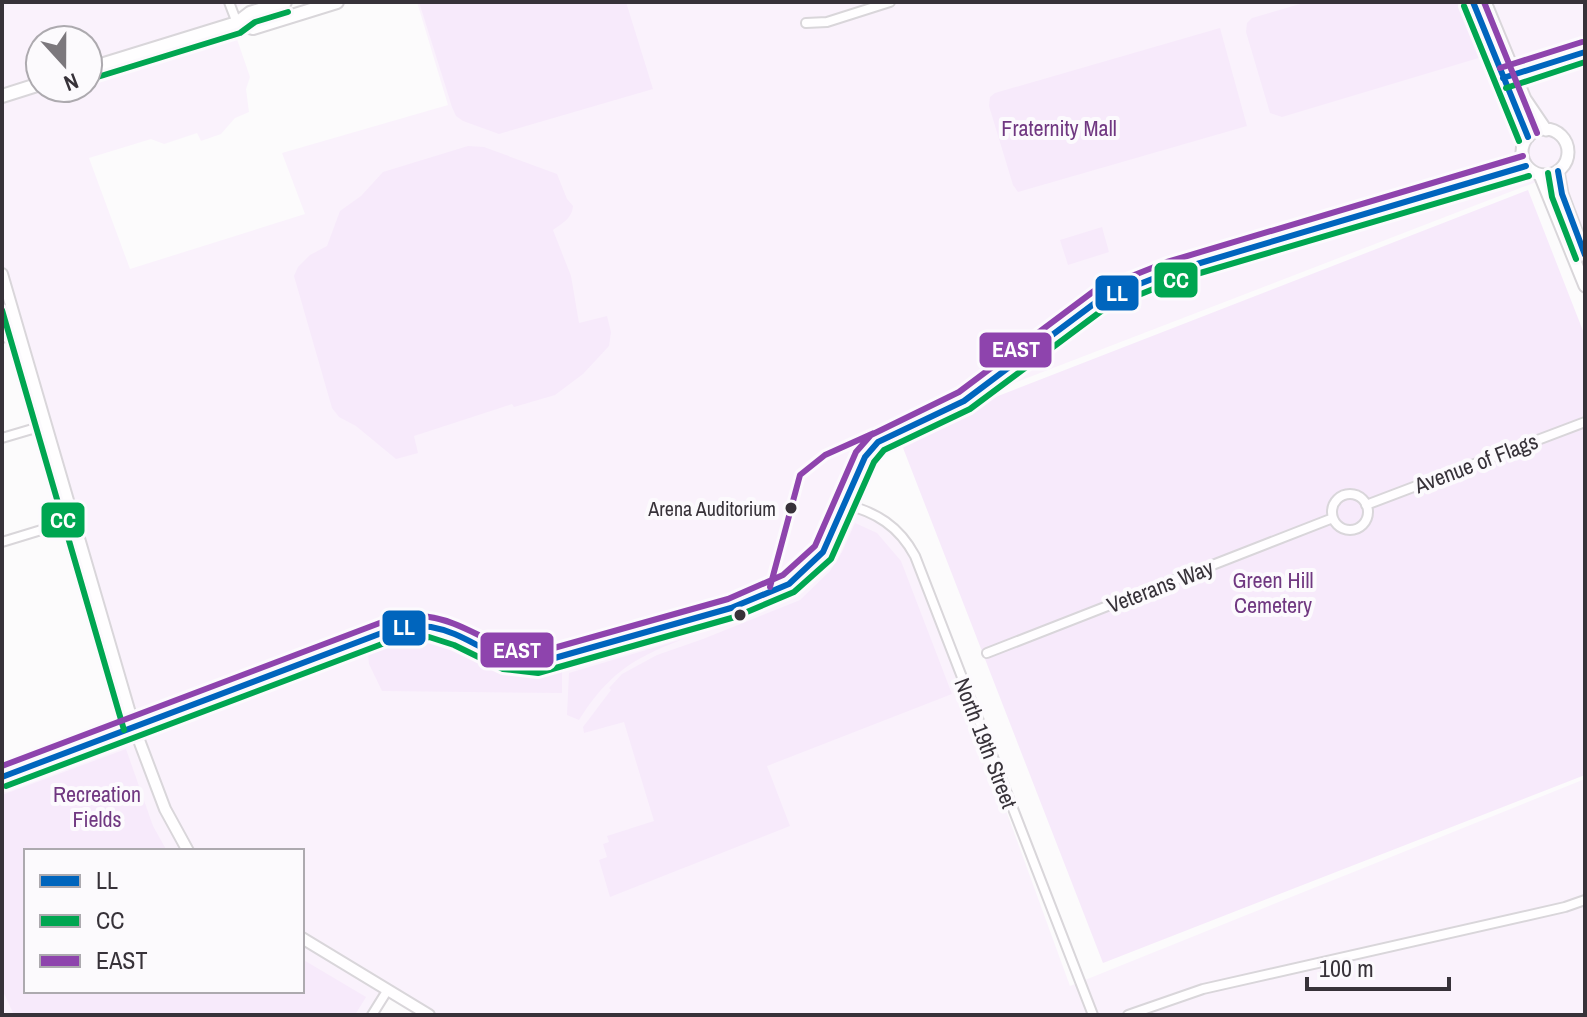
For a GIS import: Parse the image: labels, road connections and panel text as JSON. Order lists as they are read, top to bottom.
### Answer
{
  "streets": {
    "street": ["Avenue of Flags", "Veterans Way", "North 19th Street"]
  },
  "crossings": [
    ["Avenue of Flags", "Veterans Way"]
  ],
  "parks": ["Fraternity Mall", "Green Hill Cemetery", "Recreation Fields"],
  "places": ["Arena Auditorium"],
  "lines": ["transit line LL", "transit line EAST", "transit line CC"],
  "legend": ["LL", "CC", "EAST"],
  "scale_bar": "100 m",
  "north": "bottom"
}
